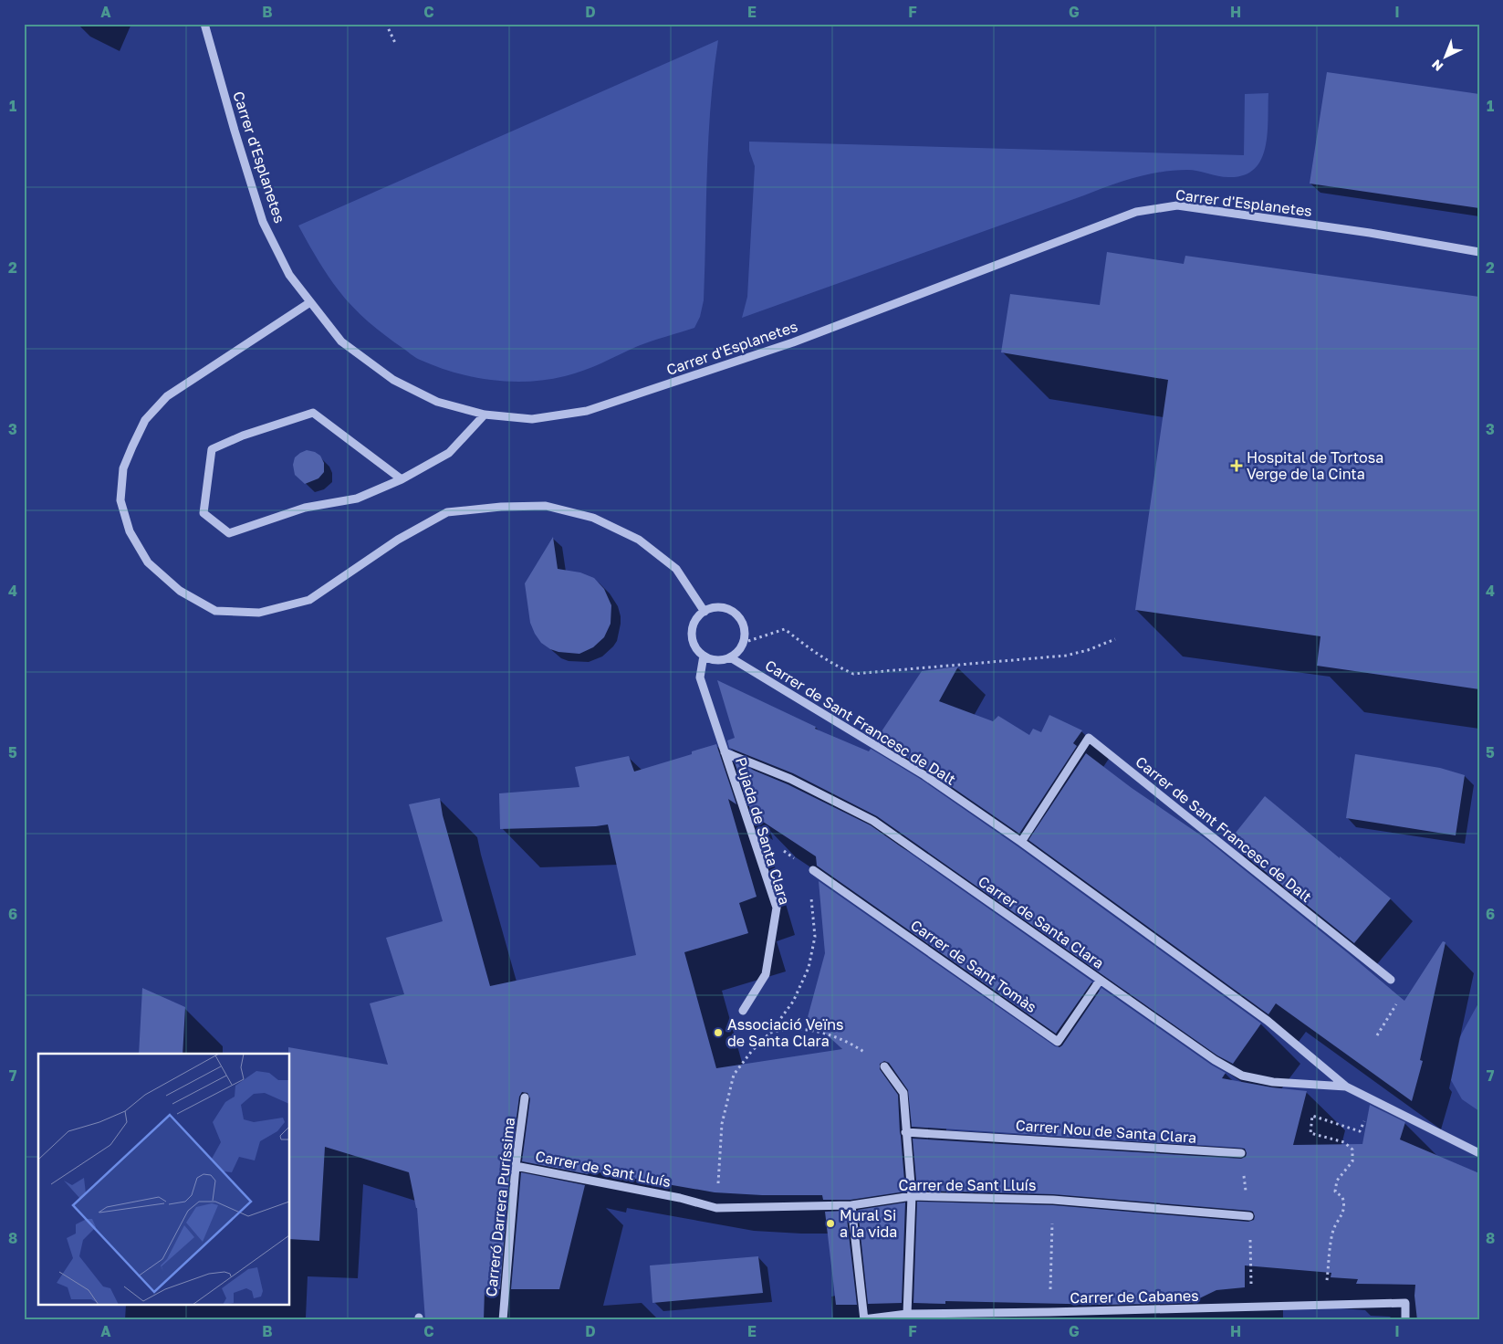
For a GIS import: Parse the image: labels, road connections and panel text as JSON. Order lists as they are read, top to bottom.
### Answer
{
  "streets": {
    "street": [
      "Carrer d'Esplanetes",
      "Carrer de Sant Francesc de Dalt",
      "Pujada de Santa Clara",
      "Carrer de Santa Clara",
      "Carrer de Sant Tomàs",
      "Carrer Nou de Santa Clara",
      "Carrer de Sant Lluís",
      "Carreró Darrera Puríssima",
      "Carrer de Cabanes"
    ]
  },
  "crossings": [
    ["Carrer de Sant Francesc de Dalt", "Pujada de Santa Clara"],
    ["Carrer de Sant Francesc de Dalt", "Carrer de Santa Clara"],
    ["Pujada de Santa Clara", "Carrer de Santa Clara"],
    ["Carrer de Santa Clara", "Carrer de Sant Tomàs"],
    ["Carrer de Sant Lluís", "Carreró Darrera Puríssima"]
  ],
  "places": {
    "health": ["Hospital de Tortosa Verge de la Cinta"],
    "other": ["Associació Veïns de Santa Clara", "Mural Si a la vida"]
  },
  "north": "bottom left",
  "grid": {
    "columns": [
      "A",
      "B",
      "C",
      "D",
      "E",
      "F",
      "G",
      "H",
      "I"
    ],
    "rows": [
      "1",
      "2",
      "3",
      "4",
      "5",
      "6",
      "7",
      "8"
    ]
  }
}
